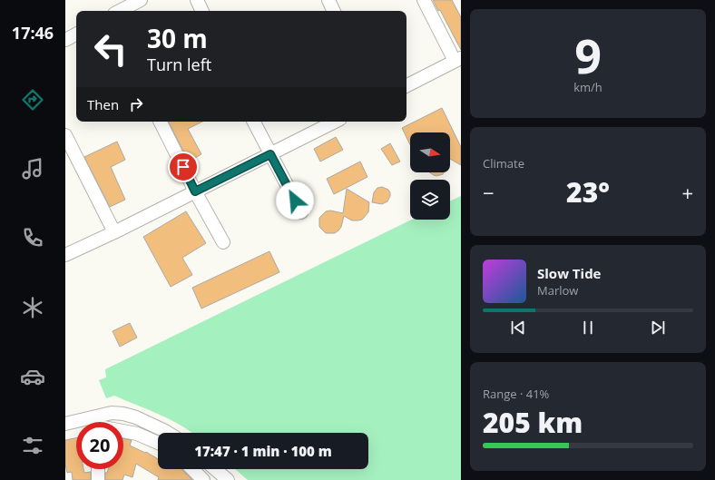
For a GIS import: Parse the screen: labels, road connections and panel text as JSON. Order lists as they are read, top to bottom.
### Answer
{
  "north": "right",
  "page": {
    "tabs": "17:46",
    "tile": [
      ["9", "km/h"],
      "Climate",
      ["Range · 41%", "205 km"]
    ],
    "turn": ["30 m", "Turn left"],
    "then": "Then",
    "heat": ["−", "23°", "+"],
    "song": ["Slow Tide", "Marlow"],
    "limit": "20",
    "trip": "17:47 · 1 min · 100 m"
  }
}
